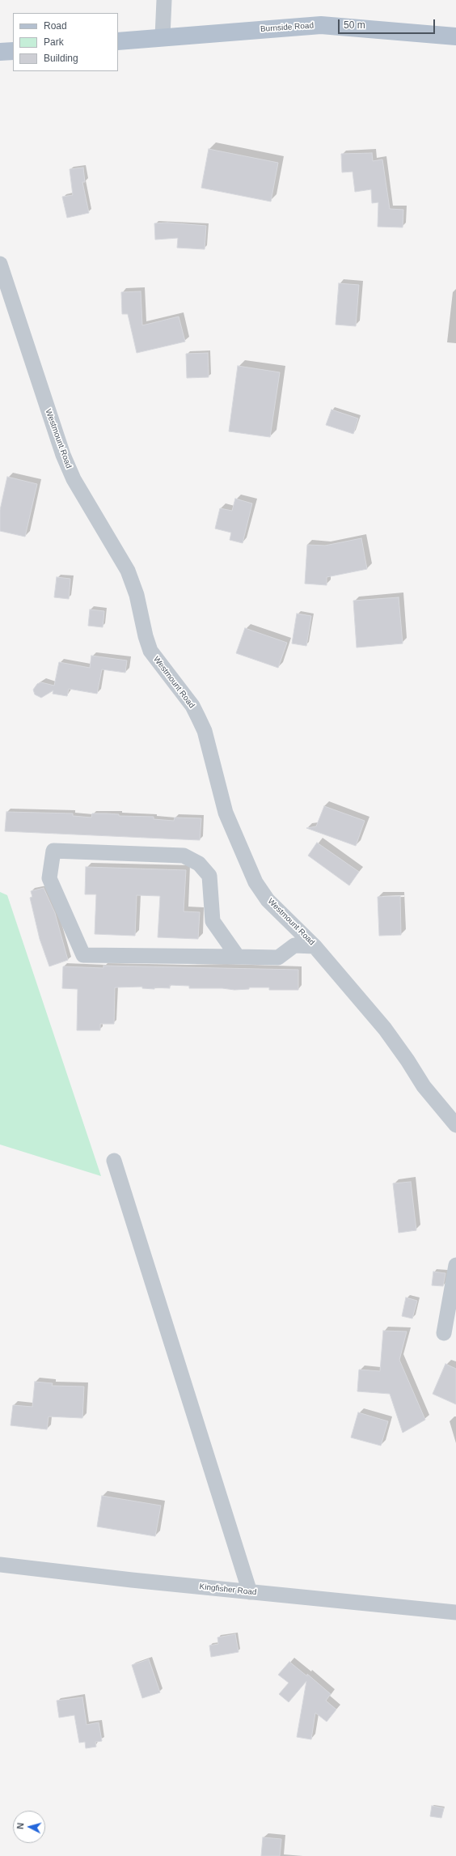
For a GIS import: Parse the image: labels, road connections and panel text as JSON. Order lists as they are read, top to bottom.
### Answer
{
  "streets": {
    "main road": ["Burnside Road"],
    "street": ["Westmount Road", "Kingfisher Road"]
  },
  "legend": ["Road", "Park", "Building"],
  "scale_bar": "50 m",
  "north": "left"
}
